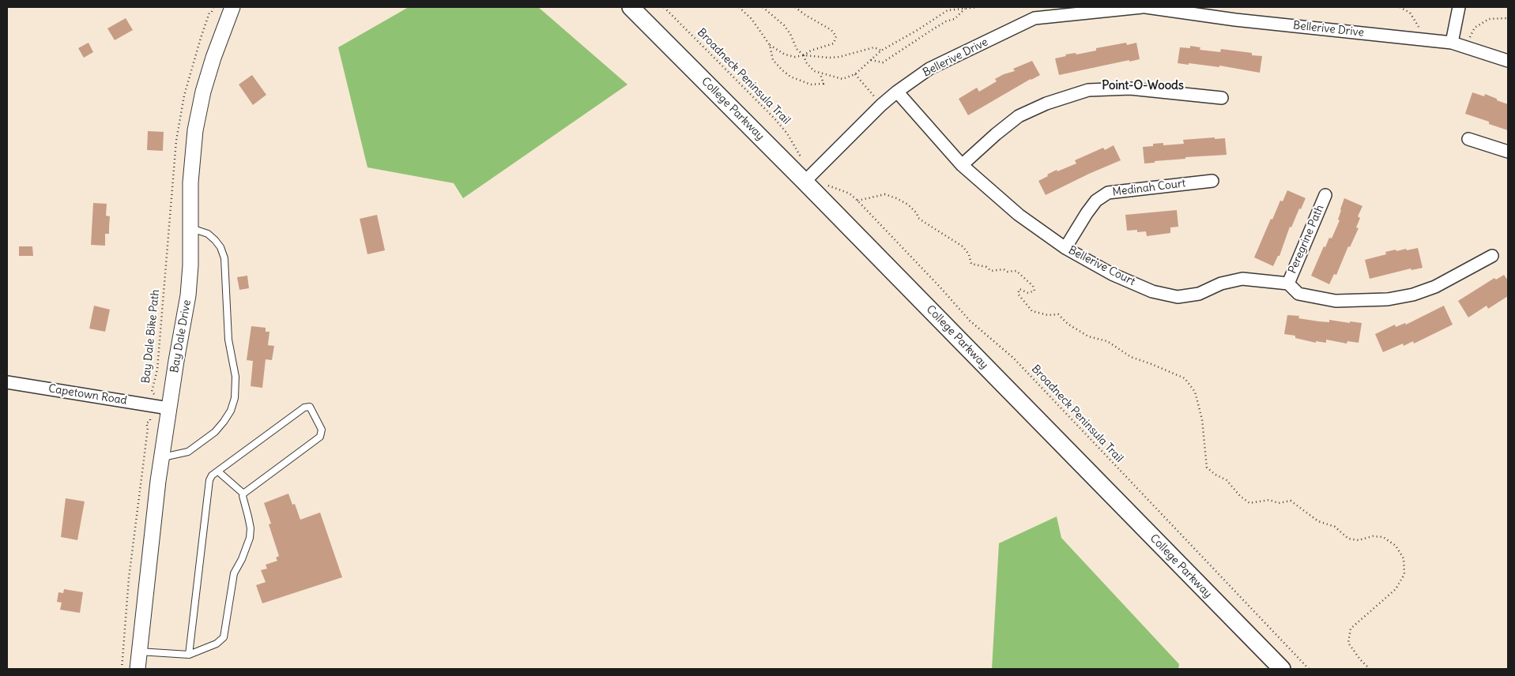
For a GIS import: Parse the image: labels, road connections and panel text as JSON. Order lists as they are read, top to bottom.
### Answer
{
  "streets": {
    "main road": ["College Parkway"],
    "street": [
      "Bellerive Drive",
      "Medinah Court",
      "Peregrine Path",
      "Bellerive Court",
      "Bay Dale Drive",
      "Capetown Road"
    ],
    "path": ["Broadneck Peninsula Trail", "Bay Dale Bike Path"]
  },
  "crossings": [
    ["Bellerive Drive", "College Parkway"],
    ["Bellerive Drive", "Bellerive Court"],
    ["Medinah Court", "Bellerive Court"],
    ["Peregrine Path", "Bellerive Court"],
    ["Bay Dale Bike Path", "Capetown Road"],
    ["Bay Dale Drive", "Capetown Road"]
  ],
  "districts": ["Point-O-Woods"]
}
